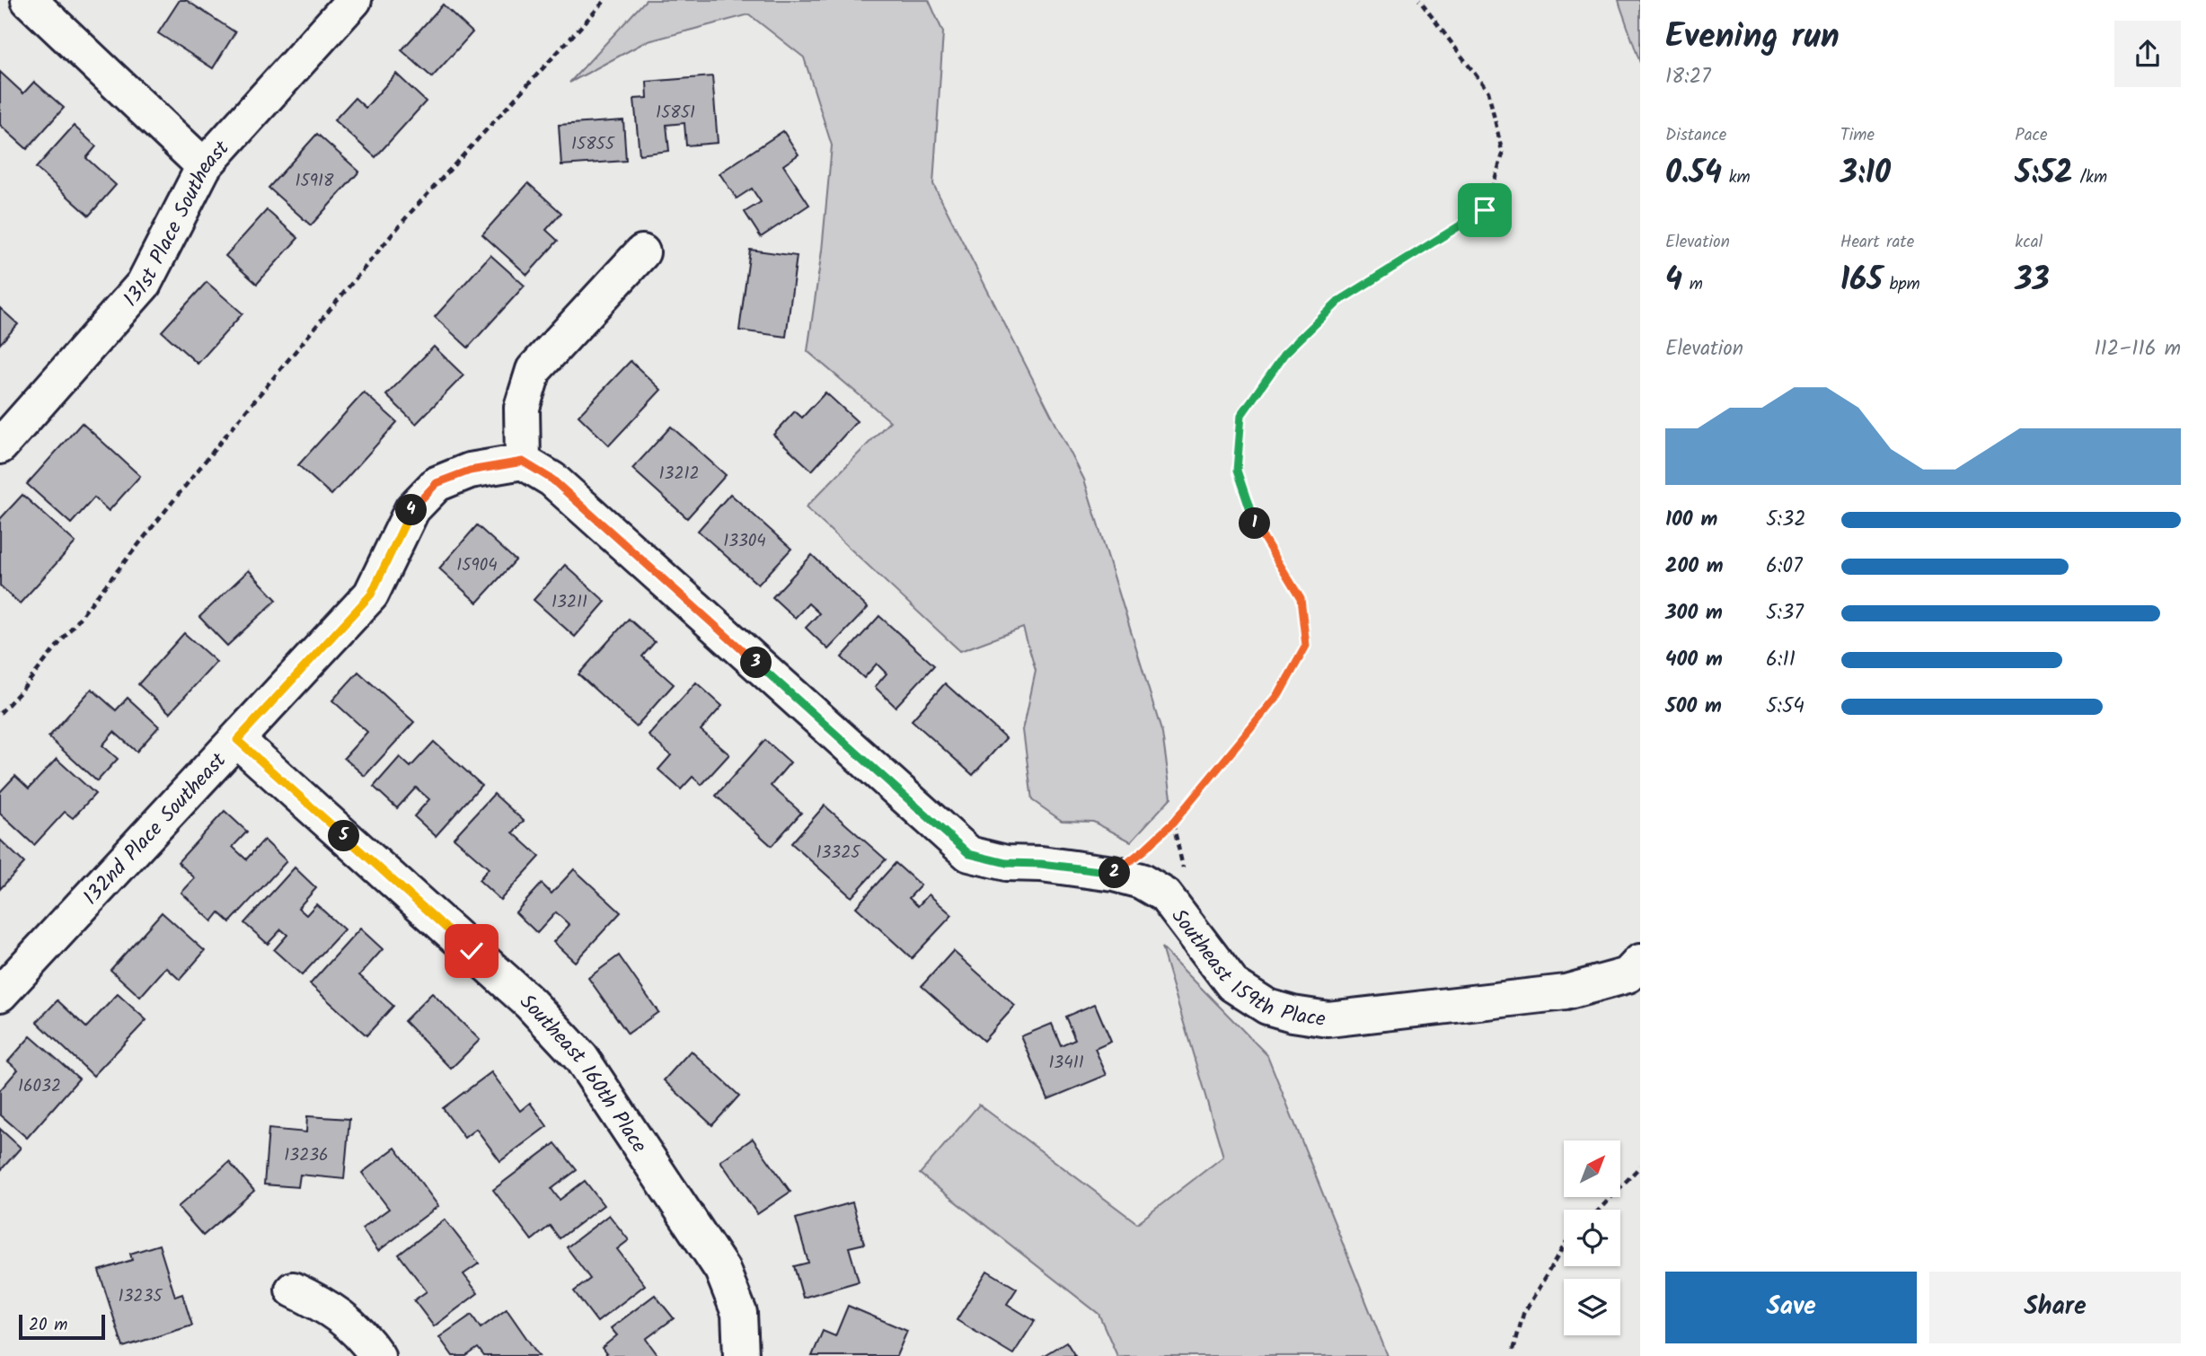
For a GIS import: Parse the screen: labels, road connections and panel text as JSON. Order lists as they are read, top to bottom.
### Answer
{
  "streets": {
    "street": [
      "131st Place Southeast",
      "132nd Place Southeast",
      "Southeast 159th Place",
      "Southeast 160th Place"
    ]
  },
  "crossings": [
    ["132nd Place Southeast", "Southeast 159th Place"],
    ["132nd Place Southeast", "Southeast 160th Place"]
  ],
  "house_numbers": [
    "15851",
    "15855",
    "15918",
    "13212",
    "13304",
    "15904",
    "13211",
    "13325",
    "13411",
    "16032",
    "13236",
    "13235"
  ],
  "scale_bar": "20 m",
  "north": "top right",
  "page": {
    "heading": ["Evening run", "18:27"],
    "stats": [
      ["Distance", "0.54 km"],
      ["Time", "3:10"],
      ["Pace", "5:52 /km"],
      ["Elevation", "4 m"],
      ["Heart rate", "165 bpm"],
      ["kcal", "33"]
    ],
    "chart": ["Elevation", "112–116 m"],
    "pins": [
      "4",
      "1",
      "3",
      "5",
      "2"
    ],
    "list": [
      {
        "name": "100 m",
        "note": "5:32"
      },
      {
        "name": "200 m",
        "note": "6:07"
      },
      {
        "name": "300 m",
        "note": "5:37"
      },
      {
        "name": "400 m",
        "note": "6:11"
      },
      {
        "name": "500 m",
        "note": "5:54"
      }
    ],
    "buttons": ["Save", "Share"],
    "scale": "20 m"
  }
}
